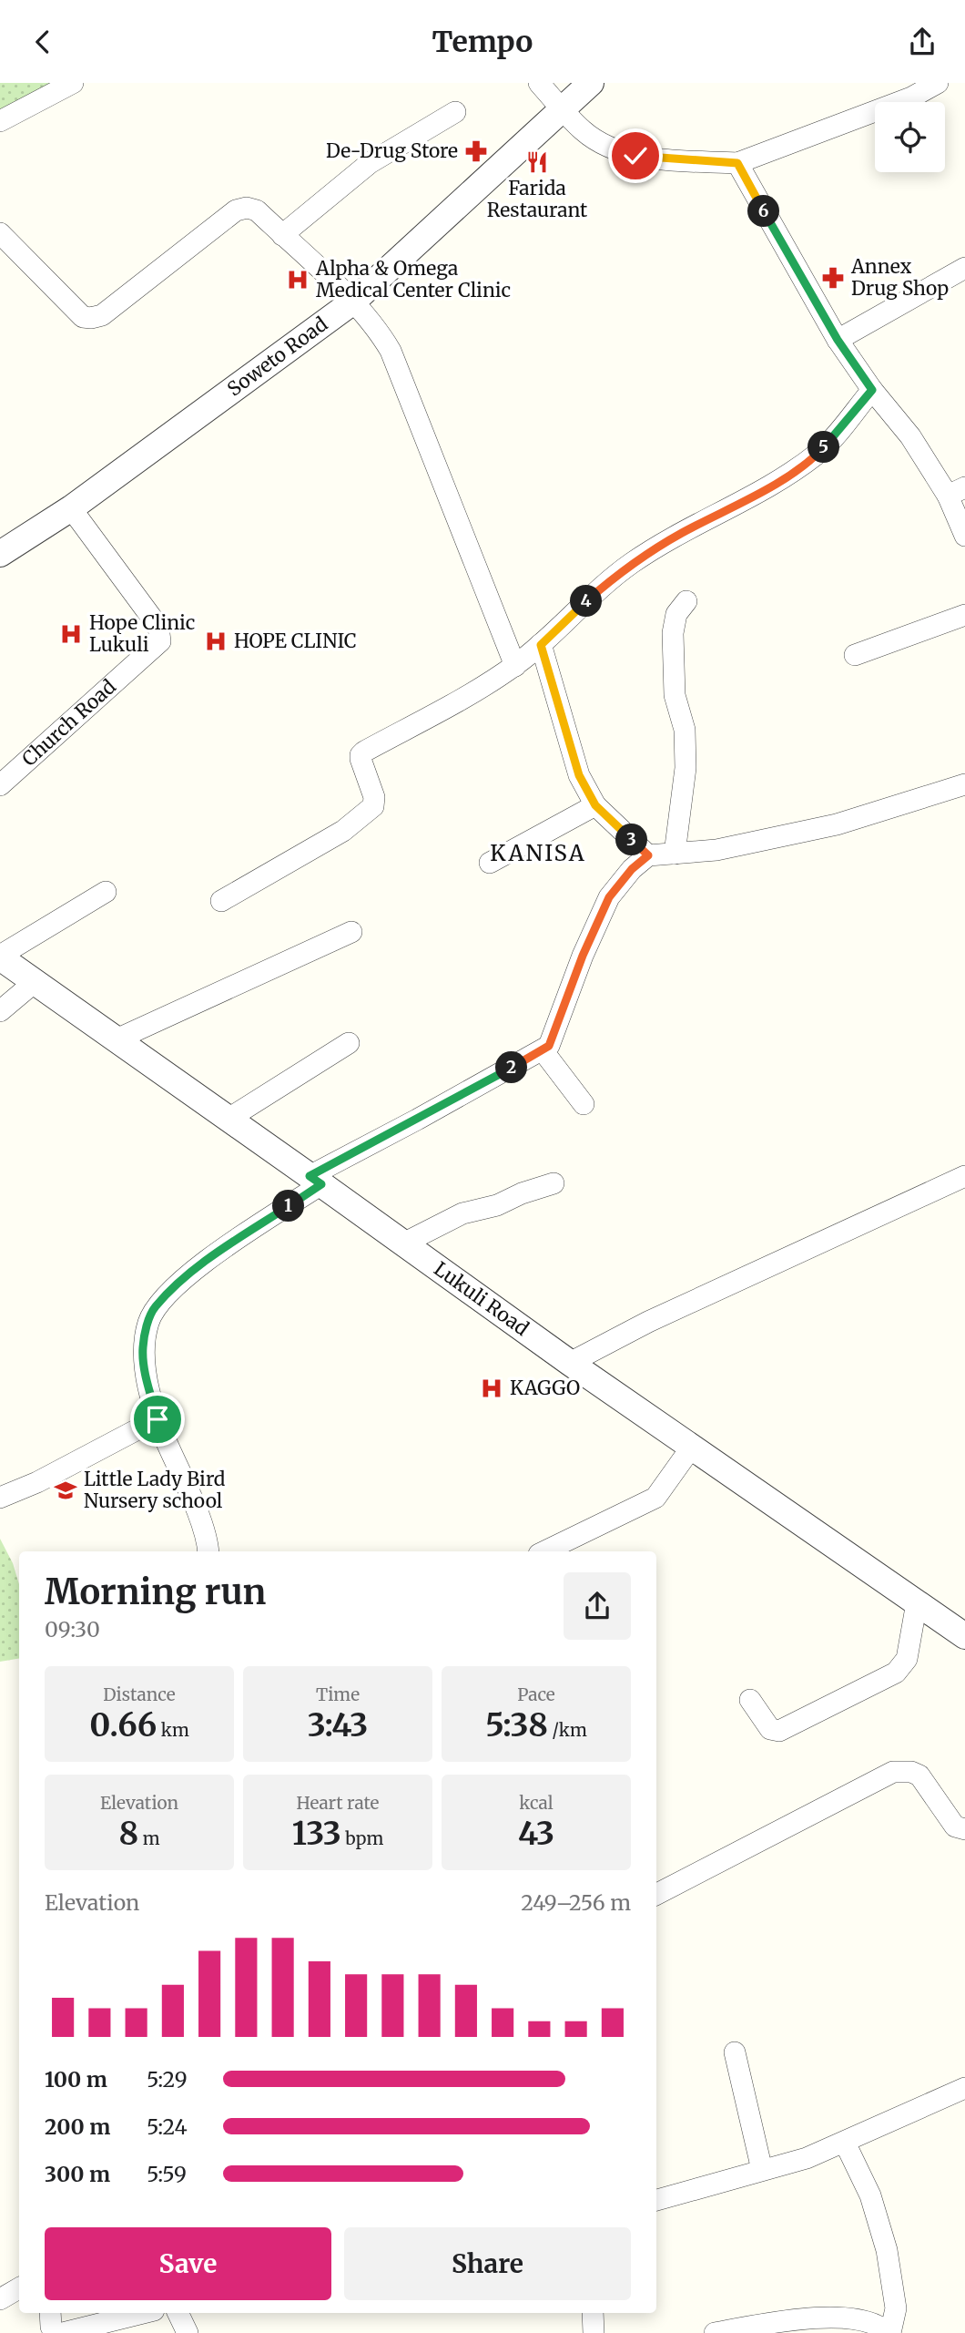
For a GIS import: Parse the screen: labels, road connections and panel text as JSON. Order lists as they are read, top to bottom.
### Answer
{
  "streets": {
    "street": ["Soweto Road", "Church Road", "Lukuli Road"]
  },
  "crossings": [
    ["Soweto Road", "Church Road"]
  ],
  "districts": ["KANISA"],
  "places": {
    "pharmacy": ["De-Drug Store", "Annex Drug Shop"],
    "restaurant": ["Farida Restaurant"],
    "hospital": [
      "Alpha & Omega Medical Center Clinic",
      "Hope Clinic Lukuli",
      "HOPE CLINIC",
      "KAGGO"
    ],
    "school or university": ["Little Lady Bird Nursery school"]
  },
  "page": {
    "header": "Tempo",
    "pins": [
      "6",
      "5",
      "4",
      "3",
      "2",
      "1"
    ],
    "heading": ["Morning run", "09:30"],
    "stats": [
      ["Distance", "0.66 km"],
      ["Time", "3:43"],
      ["Pace", "5:38 /km"],
      ["Elevation", "8 m"],
      ["Heart rate", "133 bpm"],
      ["kcal", "43"]
    ],
    "chart": ["Elevation", "249–256 m"],
    "list": [
      {
        "name": "100 m",
        "note": "5:29"
      },
      {
        "name": "200 m",
        "note": "5:24"
      },
      {
        "name": "300 m",
        "note": "5:59"
      }
    ],
    "buttons": ["Save", "Share"]
  }
}
